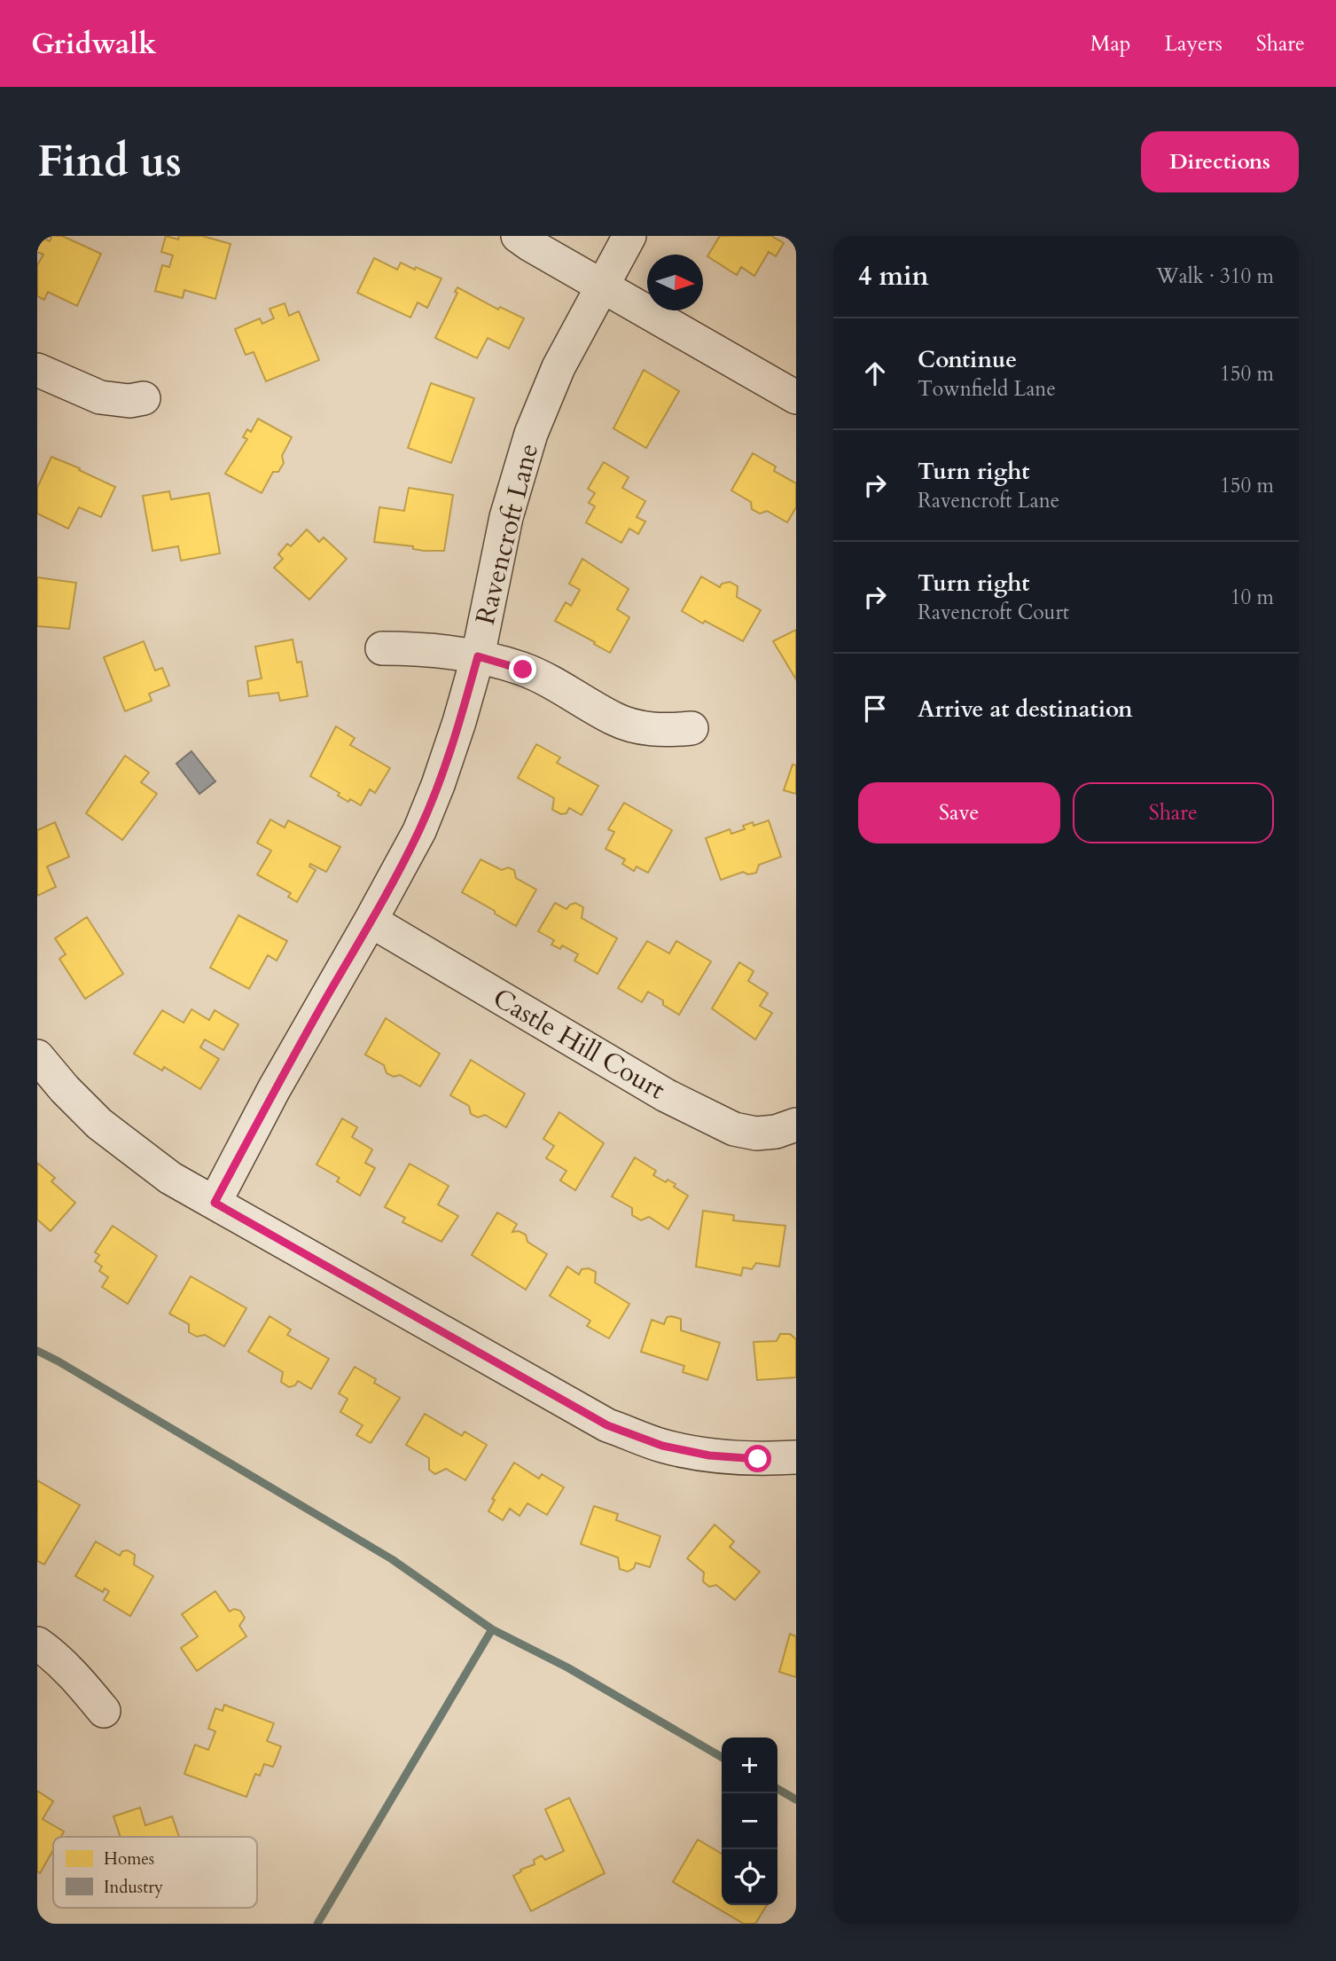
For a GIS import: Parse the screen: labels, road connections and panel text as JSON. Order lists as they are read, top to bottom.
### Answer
{
  "streets": {
    "street": ["Ravencroft Lane", "Castle Hill Court"]
  },
  "crossings": [
    ["Ravencroft Lane", "Castle Hill Court"]
  ],
  "legend": ["Homes", "Industry"],
  "north": "right",
  "page": {
    "header": "Gridwalk",
    "nav": ["Map", "Layers", "Share"],
    "buttons": [
      "Directions",
      ["Save", "Share"]
    ],
    "title": "Find us",
    "heading": ["4 min", "Walk · 310 m"],
    "list": [
      ["Continue", "Townfield Lane", "150 m"],
      ["Turn right", "Ravencroft Lane", "150 m"],
      ["Turn right", "Ravencroft Court", "10 m"],
      "Arrive at destination"
    ],
    "map_buttons": ["+", "−"]
  }
}
